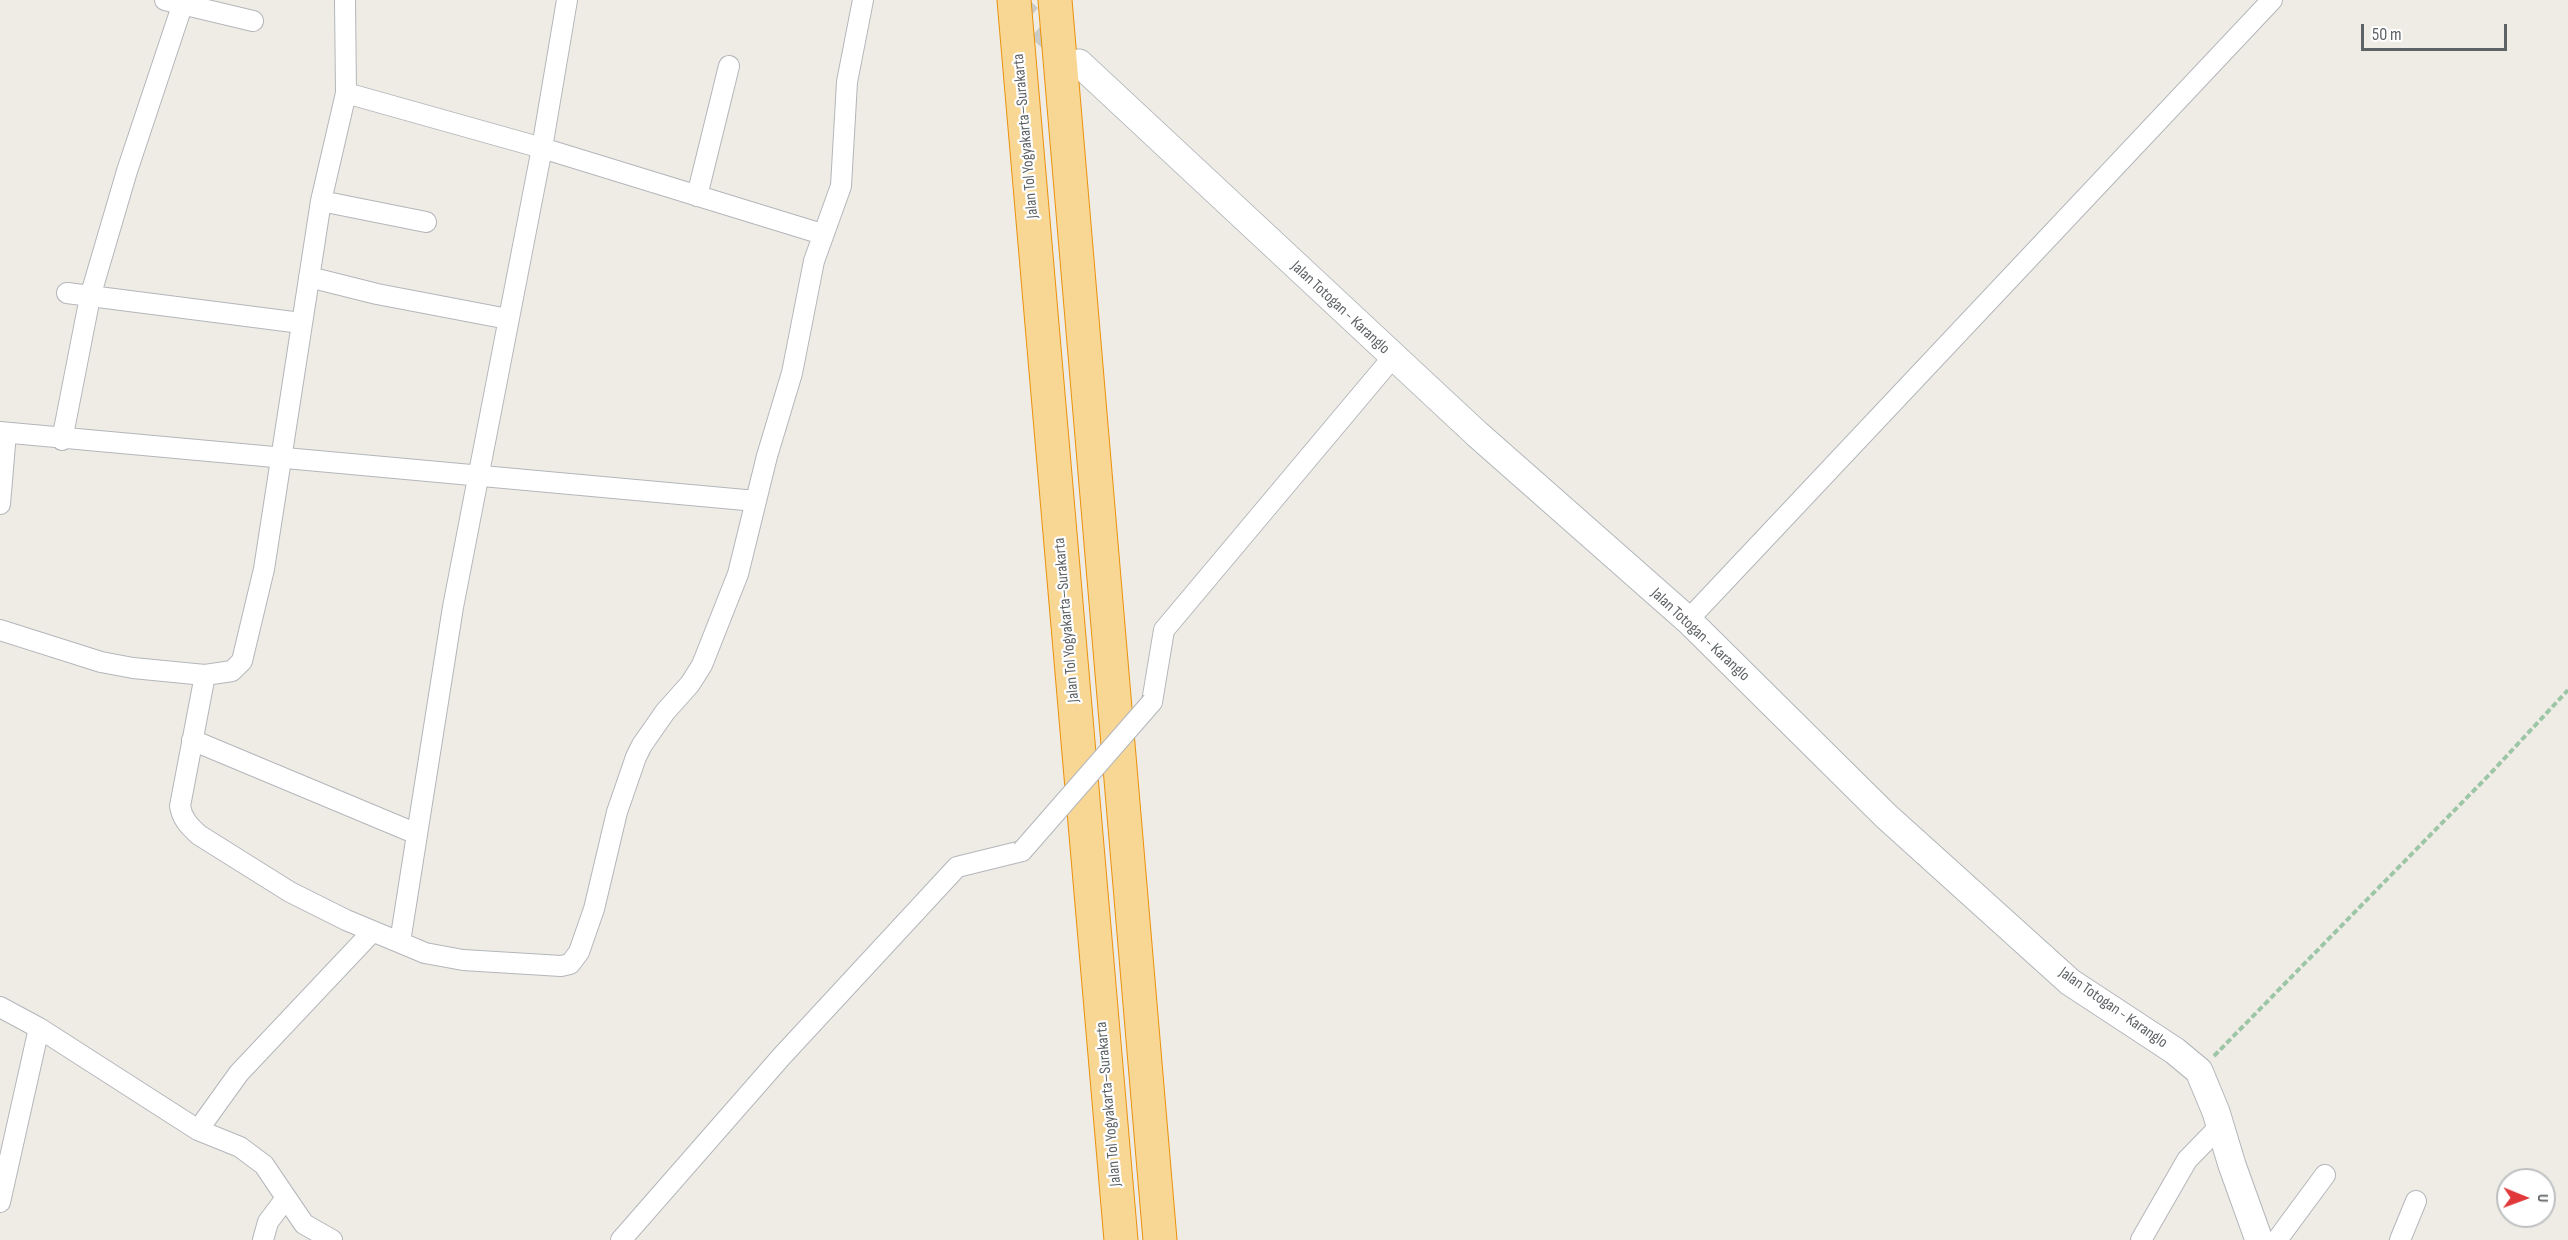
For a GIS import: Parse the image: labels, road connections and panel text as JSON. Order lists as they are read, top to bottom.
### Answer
{
  "streets": {
    "highway": ["Jalan Tol Yogyakarta–Surakarta"],
    "main road": ["Jalan Totogan - Karanglo"]
  },
  "scale_bar": "50 m",
  "north": "right"
}
